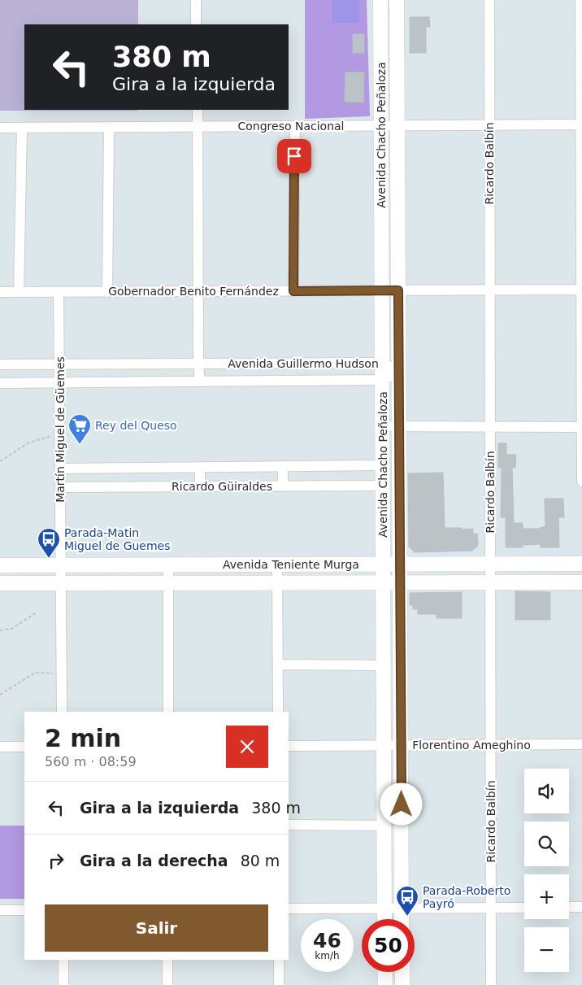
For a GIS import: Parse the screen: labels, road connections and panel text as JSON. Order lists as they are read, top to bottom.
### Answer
{
  "streets": {
    "main road": ["Avenida Chacho Peñaloza", "Avenida Teniente Murga"],
    "street": [
      "Congreso Nacional",
      "Ricardo Balbín",
      "Gobernador Benito Fernández",
      "Avenida Guillermo Hudson",
      "Martín Miguel de Güemes",
      "Ricardo Güiraldes",
      "Florentino Ameghino"
    ]
  },
  "crossings": [
    ["Congreso Nacional", "Avenida Chacho Peñaloza"],
    ["Congreso Nacional", "Ricardo Balbín"],
    ["Avenida Chacho Peñaloza", "Gobernador Benito Fernández"],
    ["Avenida Chacho Peñaloza", "Avenida Guillermo Hudson"],
    ["Avenida Chacho Peñaloza", "Ricardo Güiraldes"],
    ["Avenida Chacho Peñaloza", "Avenida Teniente Murga"],
    ["Avenida Chacho Peñaloza", "Florentino Ameghino"],
    ["Ricardo Balbín", "Gobernador Benito Fernández"],
    ["Ricardo Balbín", "Avenida Teniente Murga"],
    ["Ricardo Balbín", "Florentino Ameghino"],
    ["Gobernador Benito Fernández", "Martín Miguel de Güemes"],
    ["Avenida Guillermo Hudson", "Martín Miguel de Güemes"],
    ["Martín Miguel de Güemes", "Ricardo Güiraldes"],
    ["Martín Miguel de Güemes", "Avenida Teniente Murga"]
  ],
  "places": {
    "supermarket": ["Rey del Queso"],
    "bus stop": ["Parada-Matin Miguel de Guemes", "Parada-Roberto Payró"]
  },
  "page": {
    "turn": ["380 m", "Gira a la izquierda"],
    "heading": ["2 min", "560 m · 08:59"],
    "map_buttons": ["+", "−"],
    "list": [
      {
        "name": "Gira a la izquierda",
        "value": "380 m"
      },
      {
        "name": "Gira a la derecha",
        "value": "80 m"
      }
    ],
    "buttons": "Salir",
    "speed": "46 km/h",
    "limit": "50"
  }
}
